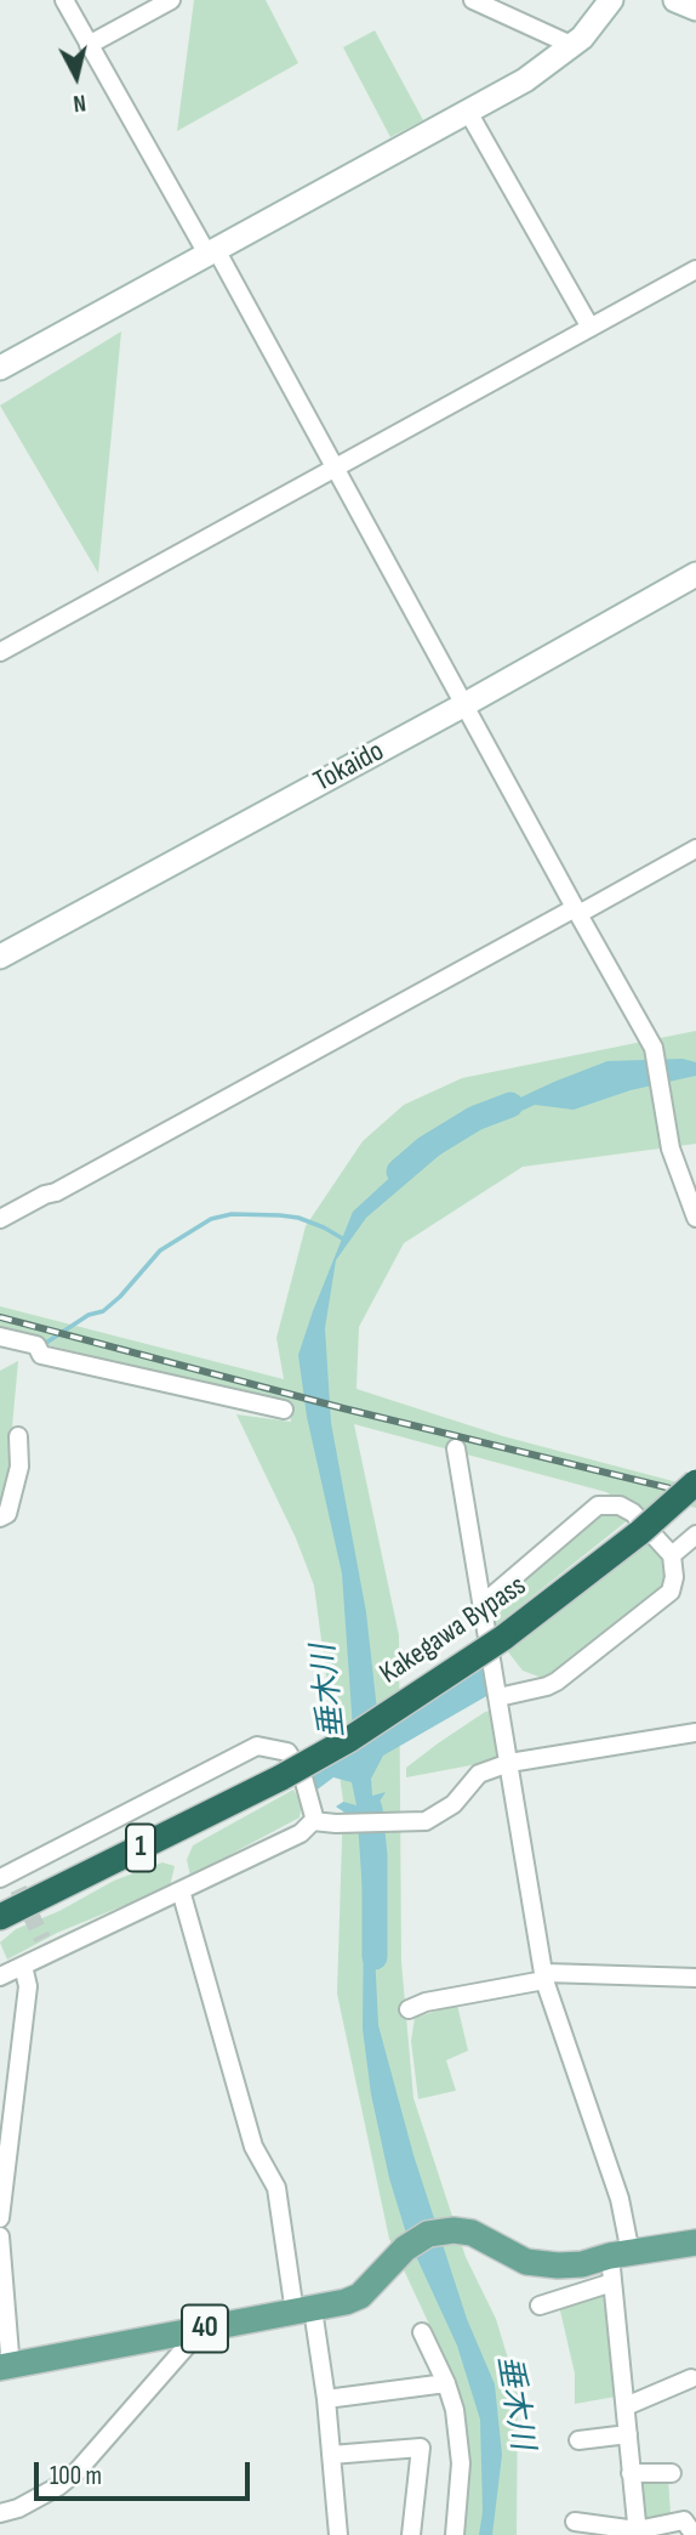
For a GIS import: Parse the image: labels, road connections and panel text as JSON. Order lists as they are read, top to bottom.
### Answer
{
  "streets": {
    "highway": ["Kakegawa Bypass", "1"],
    "main road": ["Tokaido", "40"]
  },
  "water": ["垂木川"],
  "scale_bar": "100 m",
  "north": "bottom"
}
